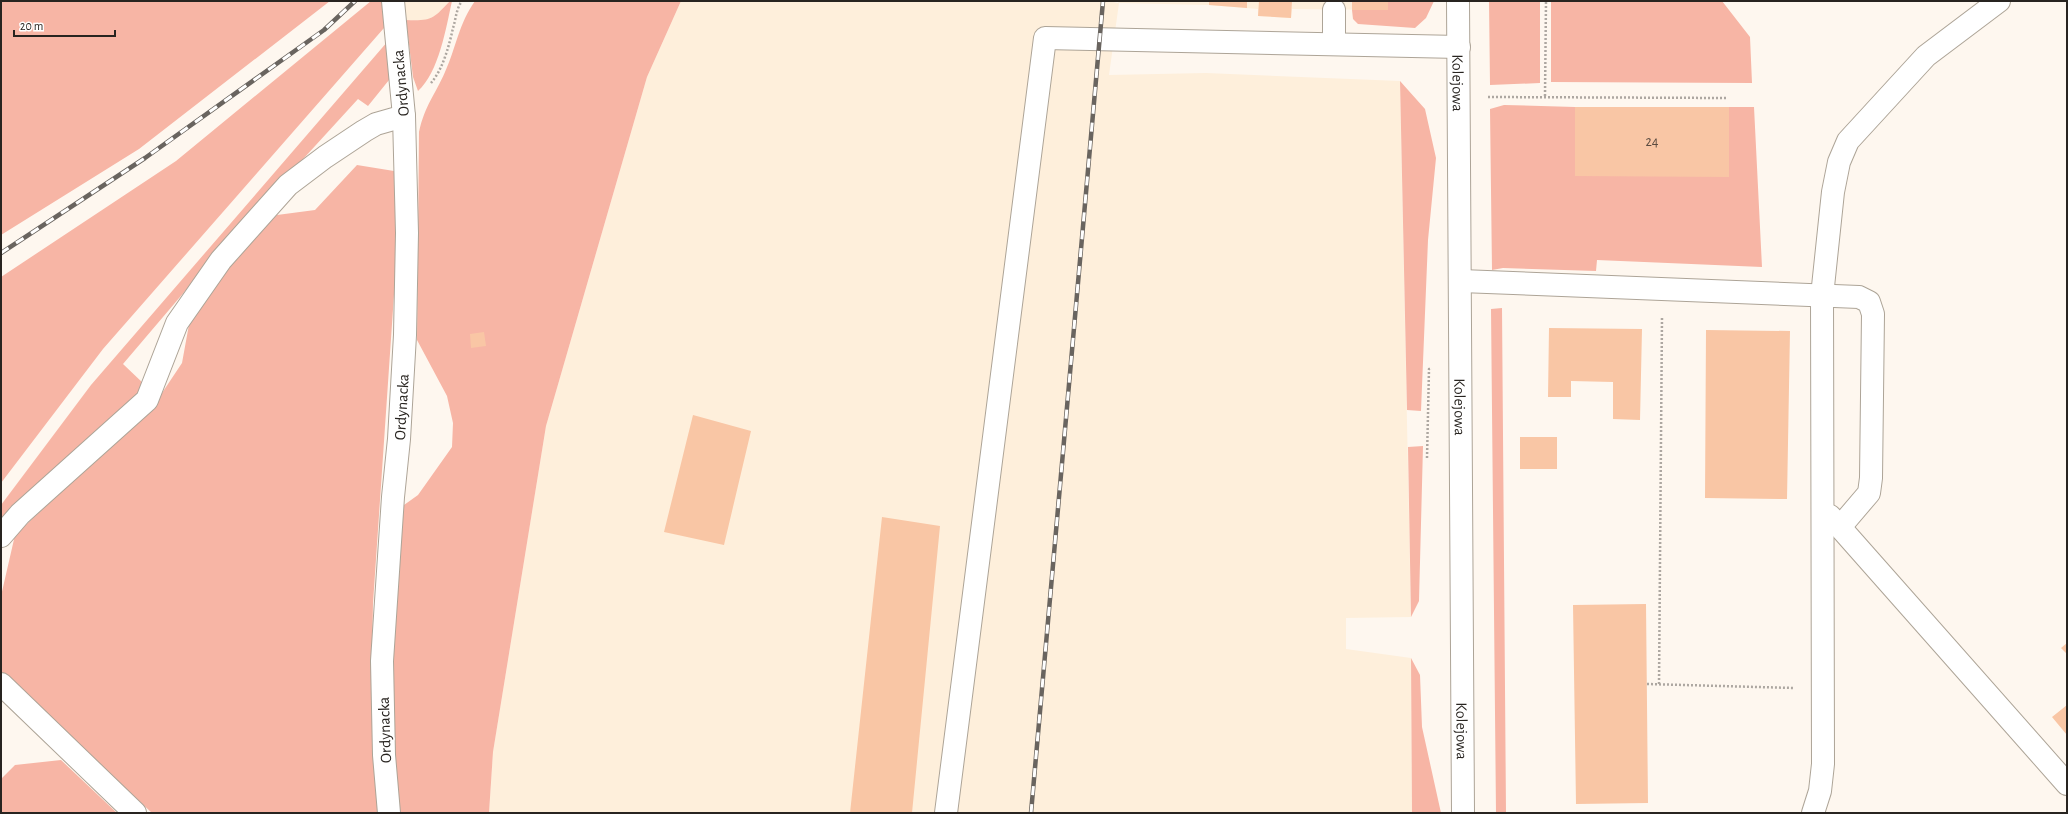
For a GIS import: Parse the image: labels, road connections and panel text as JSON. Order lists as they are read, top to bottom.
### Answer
{
  "streets": {
    "street": ["Ordynacka", "Kolejowa"]
  },
  "house_numbers": ["24"],
  "scale_bar": "20 m"
}
